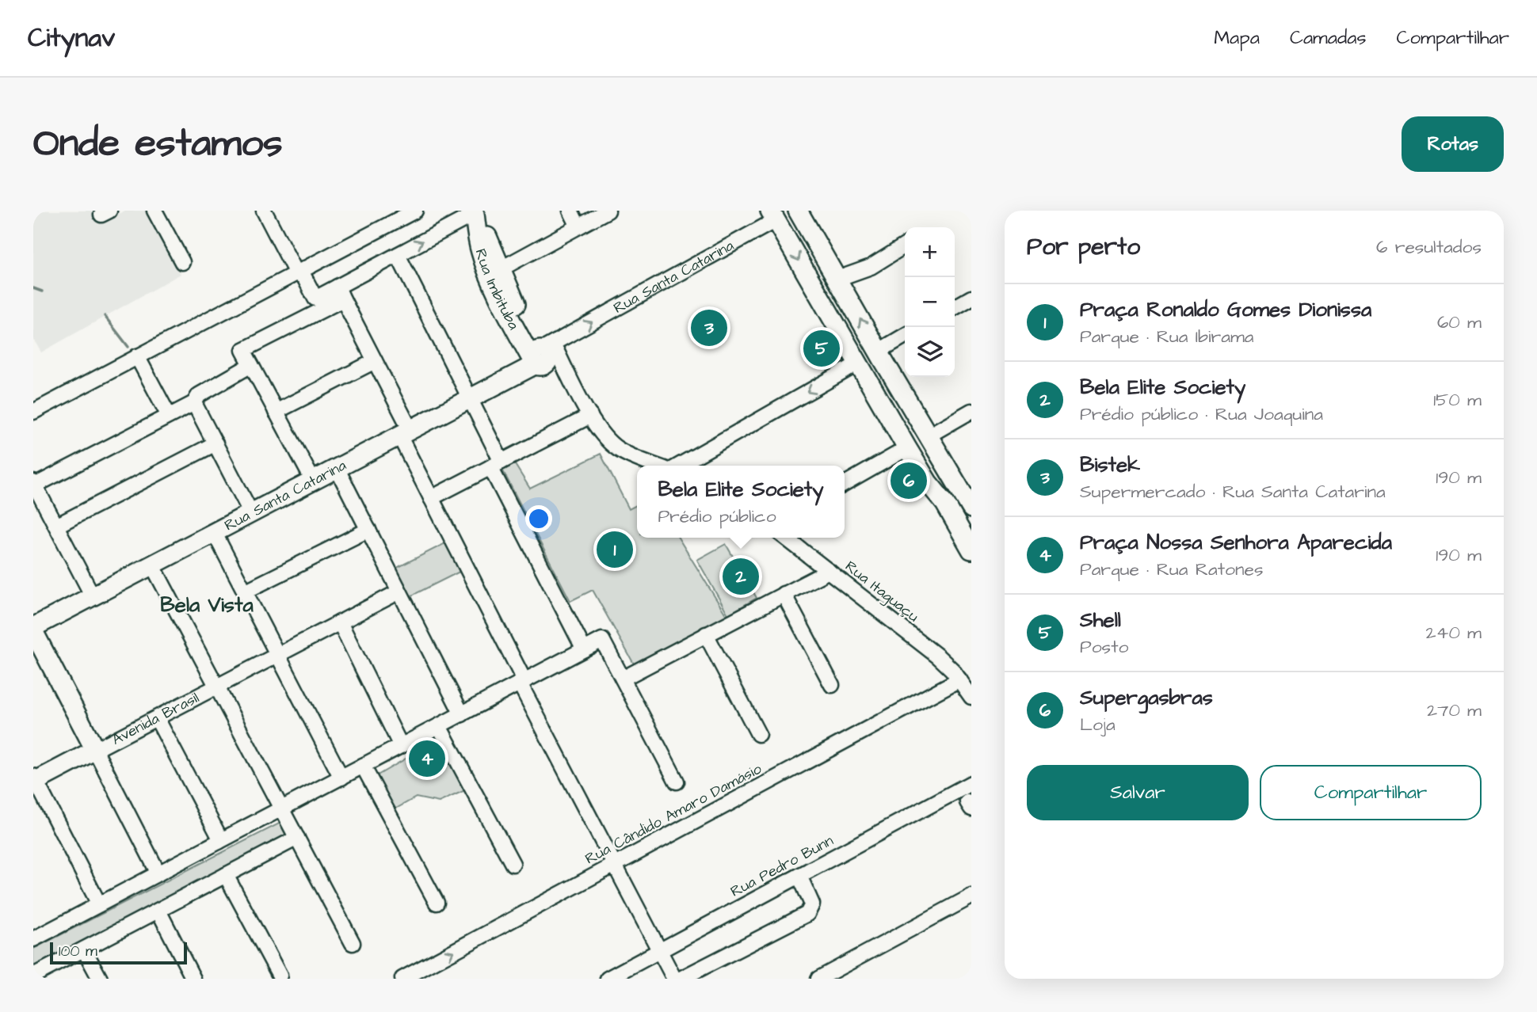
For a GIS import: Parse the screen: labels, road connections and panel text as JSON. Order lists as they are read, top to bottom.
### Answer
{
  "streets": {
    "main road": ["Rua Santa Catarina", "Avenida Brasil"],
    "street": ["Rua Itaguaçu", "Rua Cândido Amaro Damásio", "Rua Pedro Bunn"]
  },
  "crossings": [
    ["Rua Itaguaçu", "Rua Cândido Amaro Damásio"]
  ],
  "one_way": ["Rua Cândido Amaro Damásio"],
  "districts": ["Bela Vista"],
  "scale_bar": "100 m",
  "page": {
    "header": "Citynav",
    "nav": ["Mapa", "Camadas", "Compartilhar"],
    "buttons": [
      "Rotas",
      ["Salvar", "Compartilhar"]
    ],
    "title": "Onde estamos",
    "heading": ["Por perto", "6 resultados"],
    "map_buttons": ["+", "−"],
    "list": [
      {
        "mark": "1",
        "name": "Praça Ronaldo Gomes Dionissa",
        "note": "Parque · Rua Ibirama",
        "value": "60 m"
      },
      {
        "mark": "2",
        "name": "Bela Elite Society",
        "note": "Prédio público · Rua Joaquina",
        "value": "150 m"
      },
      {
        "mark": "3",
        "name": "Bistek",
        "note": "Supermercado · Rua Santa Catarina",
        "value": "190 m"
      },
      {
        "mark": "4",
        "name": "Praça Nossa Senhora Aparecida",
        "note": "Parque · Rua Ratones",
        "value": "190 m"
      },
      {
        "mark": "5",
        "name": "Shell",
        "note": "Posto",
        "value": "240 m"
      },
      {
        "mark": "6",
        "name": "Supergasbras",
        "note": "Loja",
        "value": "270 m"
      }
    ],
    "pins": [
      "3",
      "5",
      "6",
      "1",
      "2",
      "4"
    ],
    "popup": ["Bela Elite Society", "Prédio público"],
    "scale": "100 m"
  }
}
